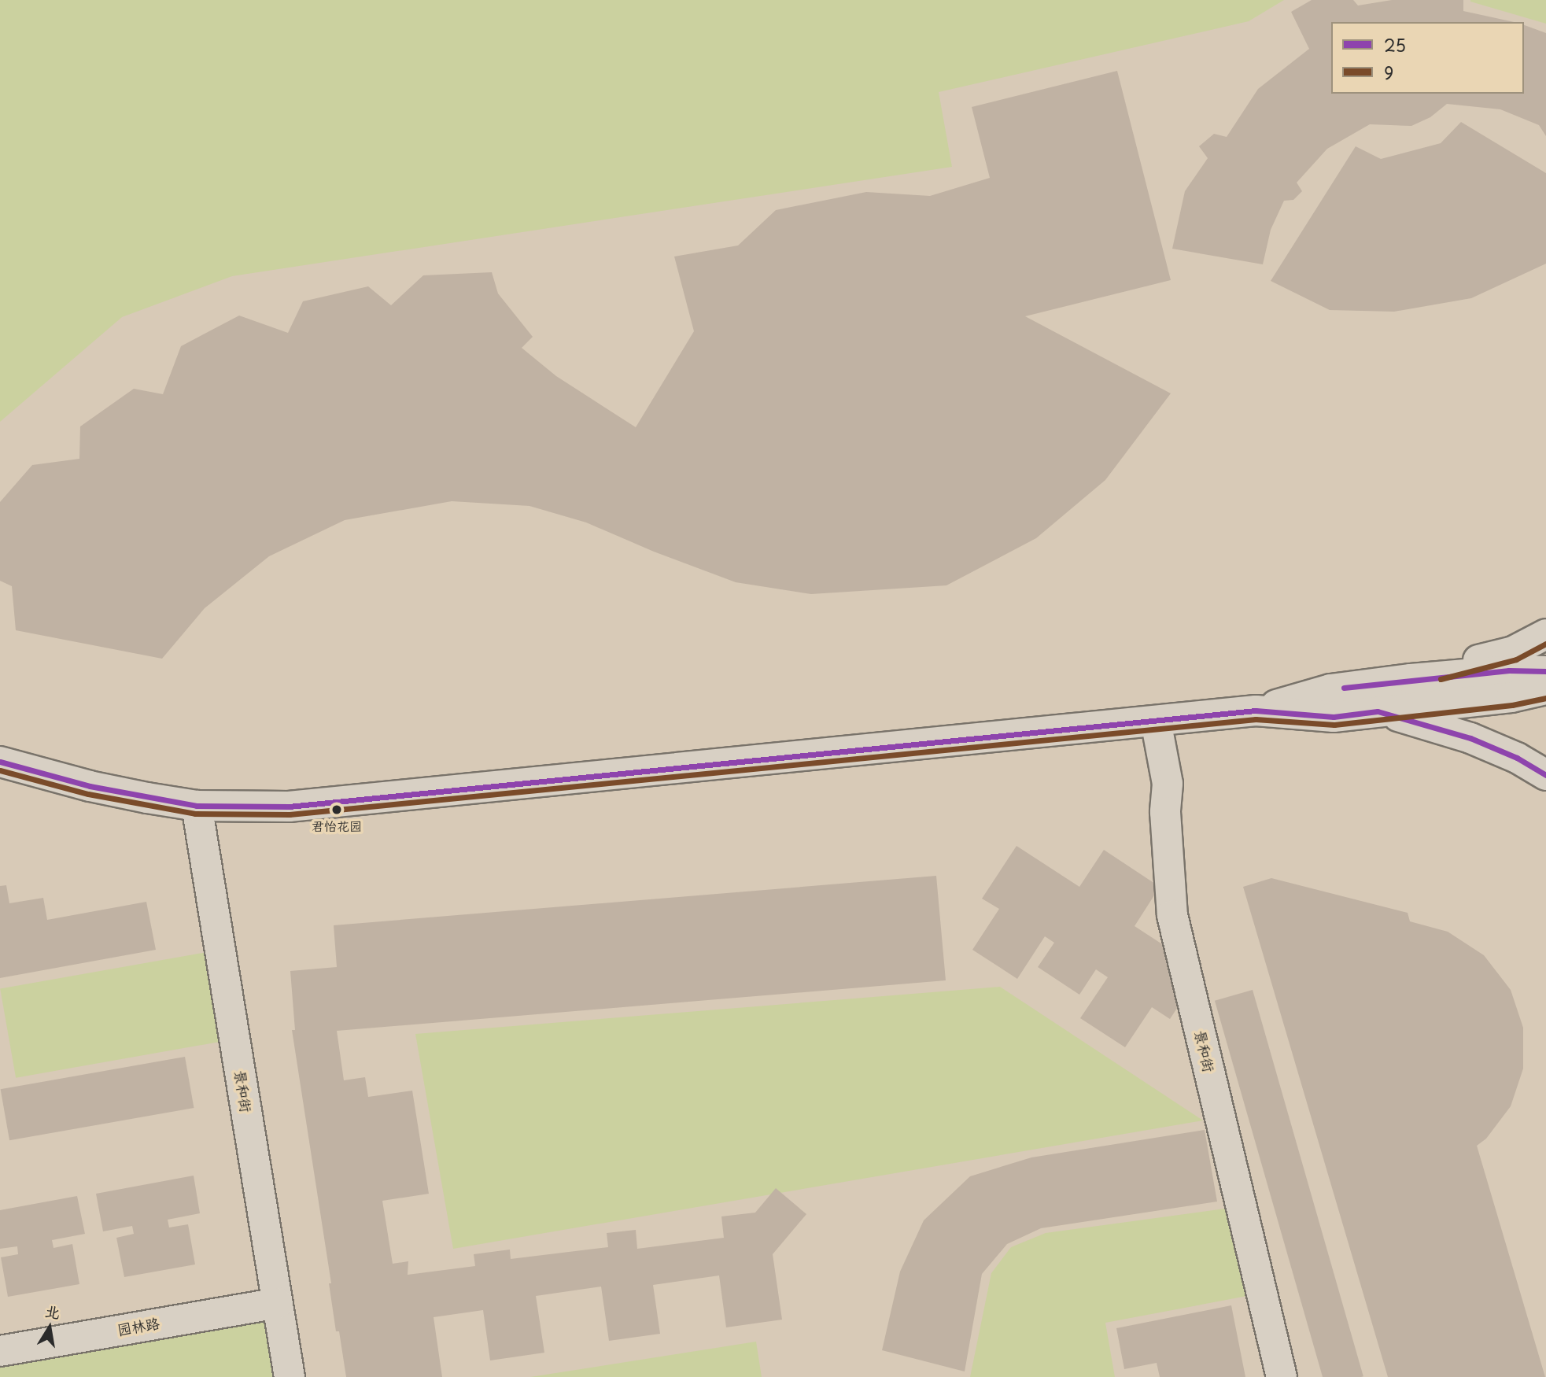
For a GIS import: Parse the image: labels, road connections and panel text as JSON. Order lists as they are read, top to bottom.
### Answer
{
  "streets": {
    "main road": ["景和街", "园林路"]
  },
  "crossings": [
    ["景和街", "园林路"]
  ],
  "places": ["君怡花园"],
  "lines": ["transit line 9", "transit line 25"],
  "legend": ["25", "9"],
  "north": "top"
}
